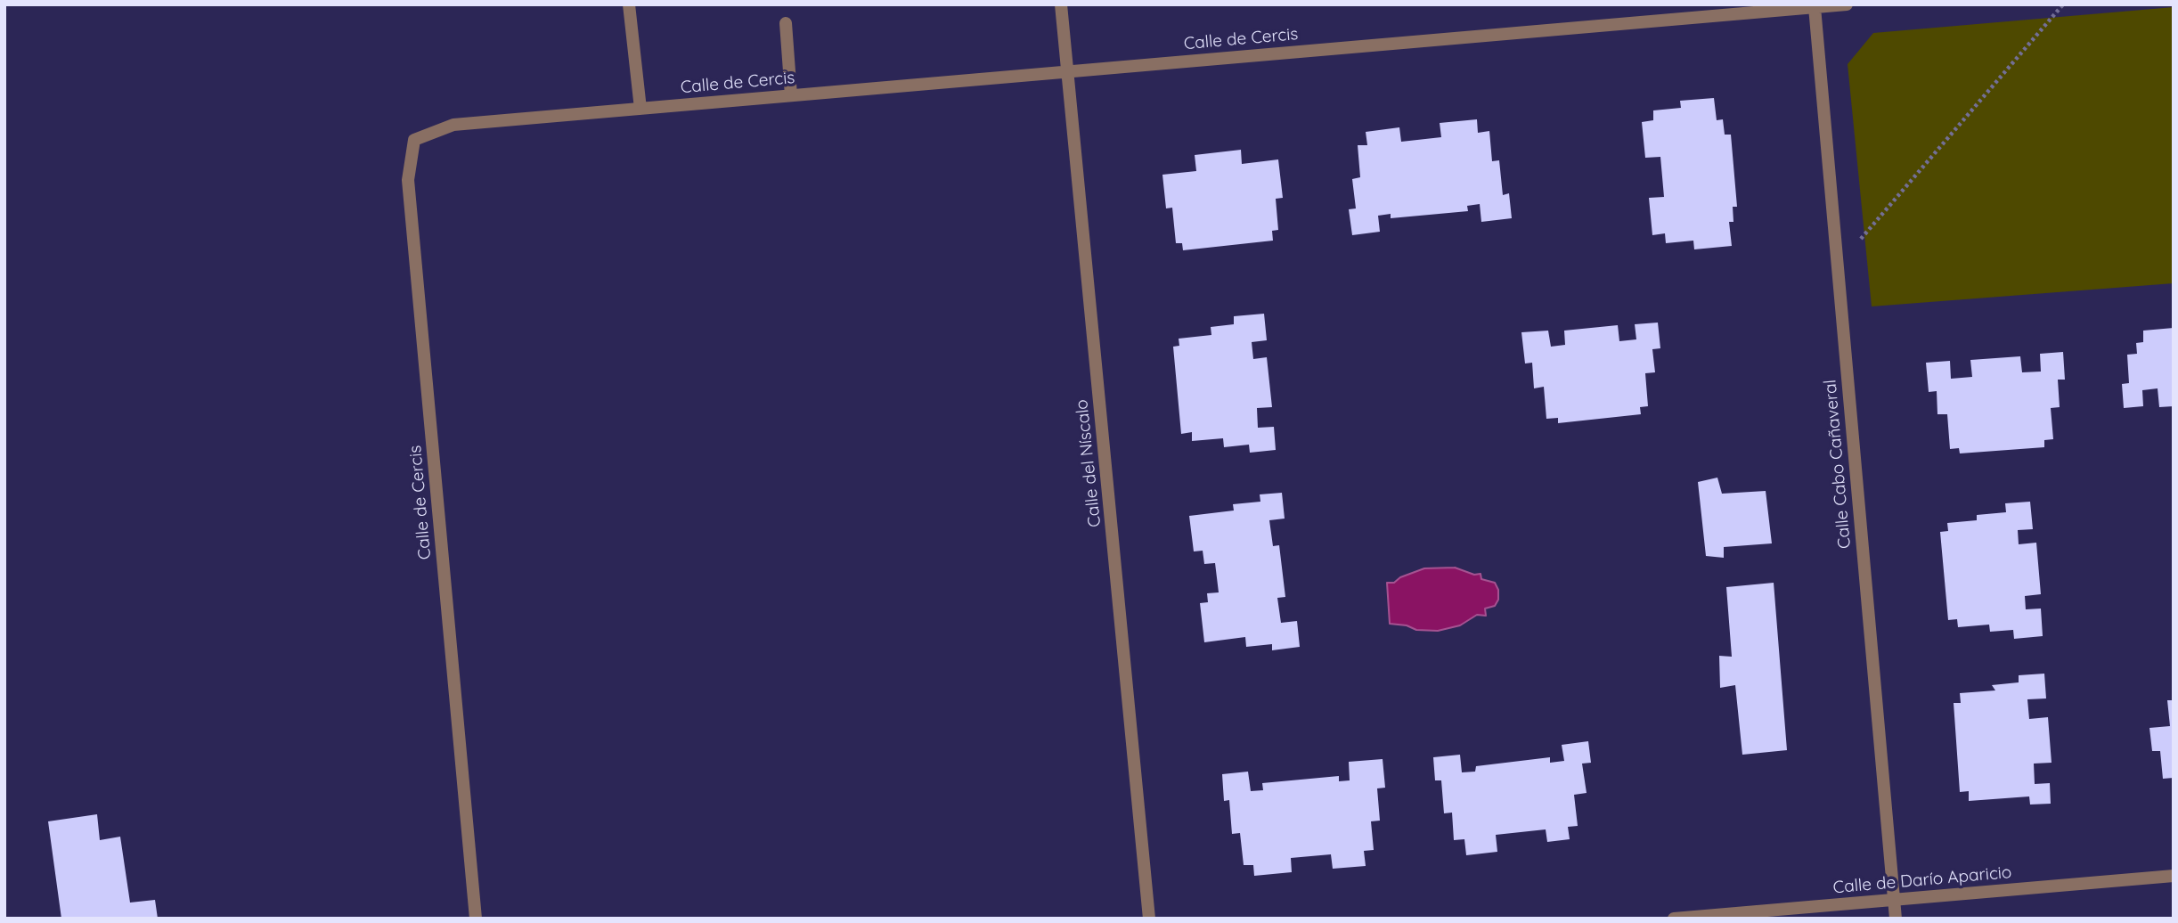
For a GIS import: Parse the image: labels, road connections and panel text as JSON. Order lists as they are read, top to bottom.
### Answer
{
  "streets": {
    "street": [
      "Calle de Cercis",
      "Calle del Níscalo",
      "Calle Cabo Cañaveral",
      "Calle de Darío Aparicio"
    ]
  },
  "crossings": [
    ["Calle de Cercis", "Calle del Níscalo"],
    ["Calle de Cercis", "Calle Cabo Cañaveral"],
    ["Calle Cabo Cañaveral", "Calle de Darío Aparicio"]
  ]
}
